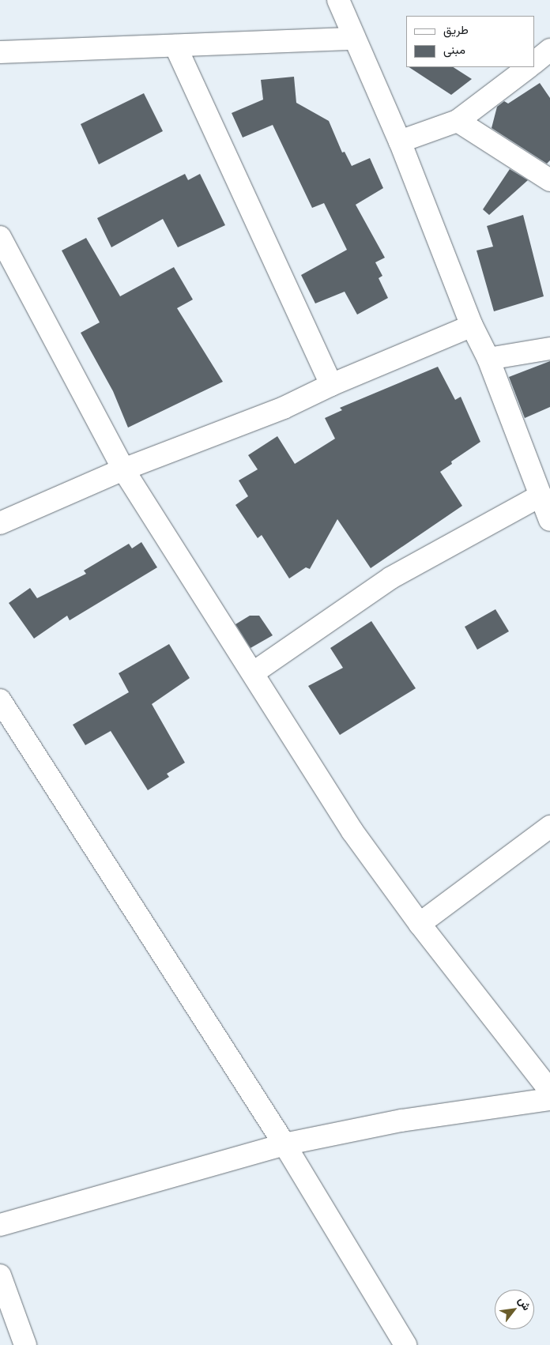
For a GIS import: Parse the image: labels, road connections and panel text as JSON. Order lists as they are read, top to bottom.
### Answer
{
  "legend": ["طريق", "مبنى"],
  "north": "top right"
}
